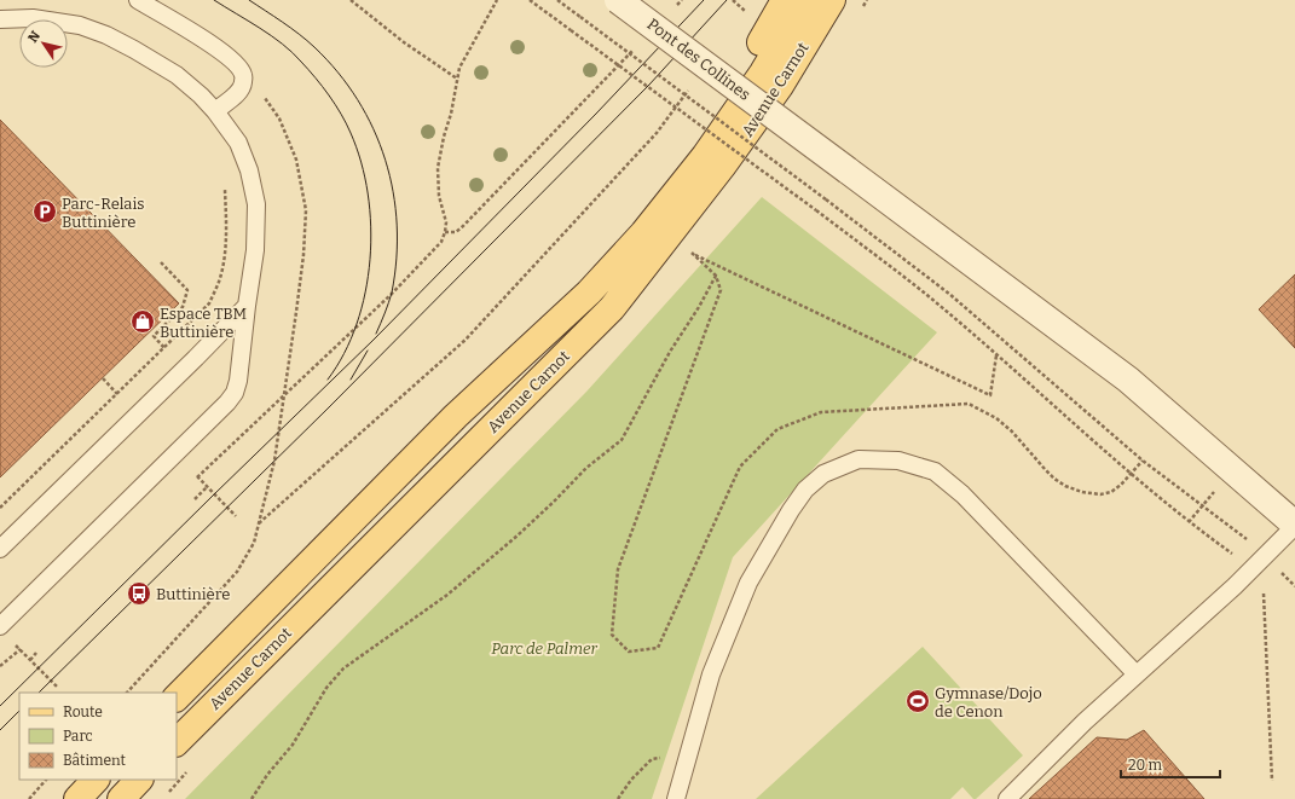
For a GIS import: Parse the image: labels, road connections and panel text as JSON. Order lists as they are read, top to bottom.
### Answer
{
  "streets": {
    "main road": ["Avenue Carnot"],
    "street": ["Pont des Collines"]
  },
  "parks": ["Parc de Palmer"],
  "places": {
    "parking": ["Parc-Relais Buttinière"],
    "shop": ["Espace TBM Buttinière"],
    "bus stop": ["Buttinière"],
    "sports": ["Gymnase/Dojo de Cenon"]
  },
  "legend": ["Route", "Parc", "Bâtiment"],
  "scale_bar": "20 m",
  "north": "top left"
}
